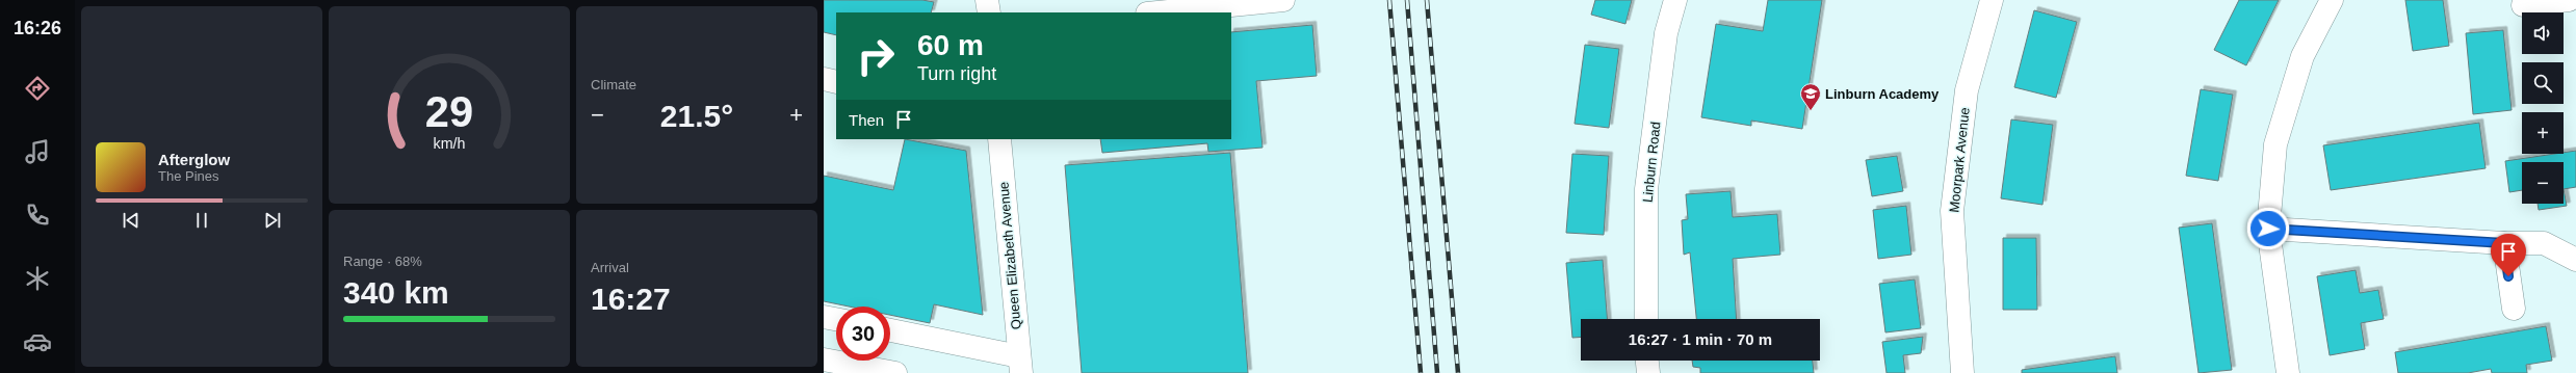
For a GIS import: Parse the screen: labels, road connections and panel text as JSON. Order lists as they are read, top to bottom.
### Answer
{
  "streets": {
    "street": ["Moorpark Avenue", "Linburn Road", "Queen Elizabeth Avenue"]
  },
  "places": {
    "school or university": ["Linburn Academy"]
  },
  "page": {
    "tabs": "16:26",
    "tile": [
      "Climate",
      ["Range · 68%", "340 km"],
      ["Arrival", "16:27"]
    ],
    "map_buttons": ["+", "−"],
    "turn": ["60 m", "Turn right"],
    "heat": ["−", "21.5°", "+"],
    "then": "Then",
    "song": ["Afterglow", "The Pines"],
    "limit": "30",
    "trip": "16:27 · 1 min · 70 m",
    "gauge": ["29", "km/h"]
  }
}
